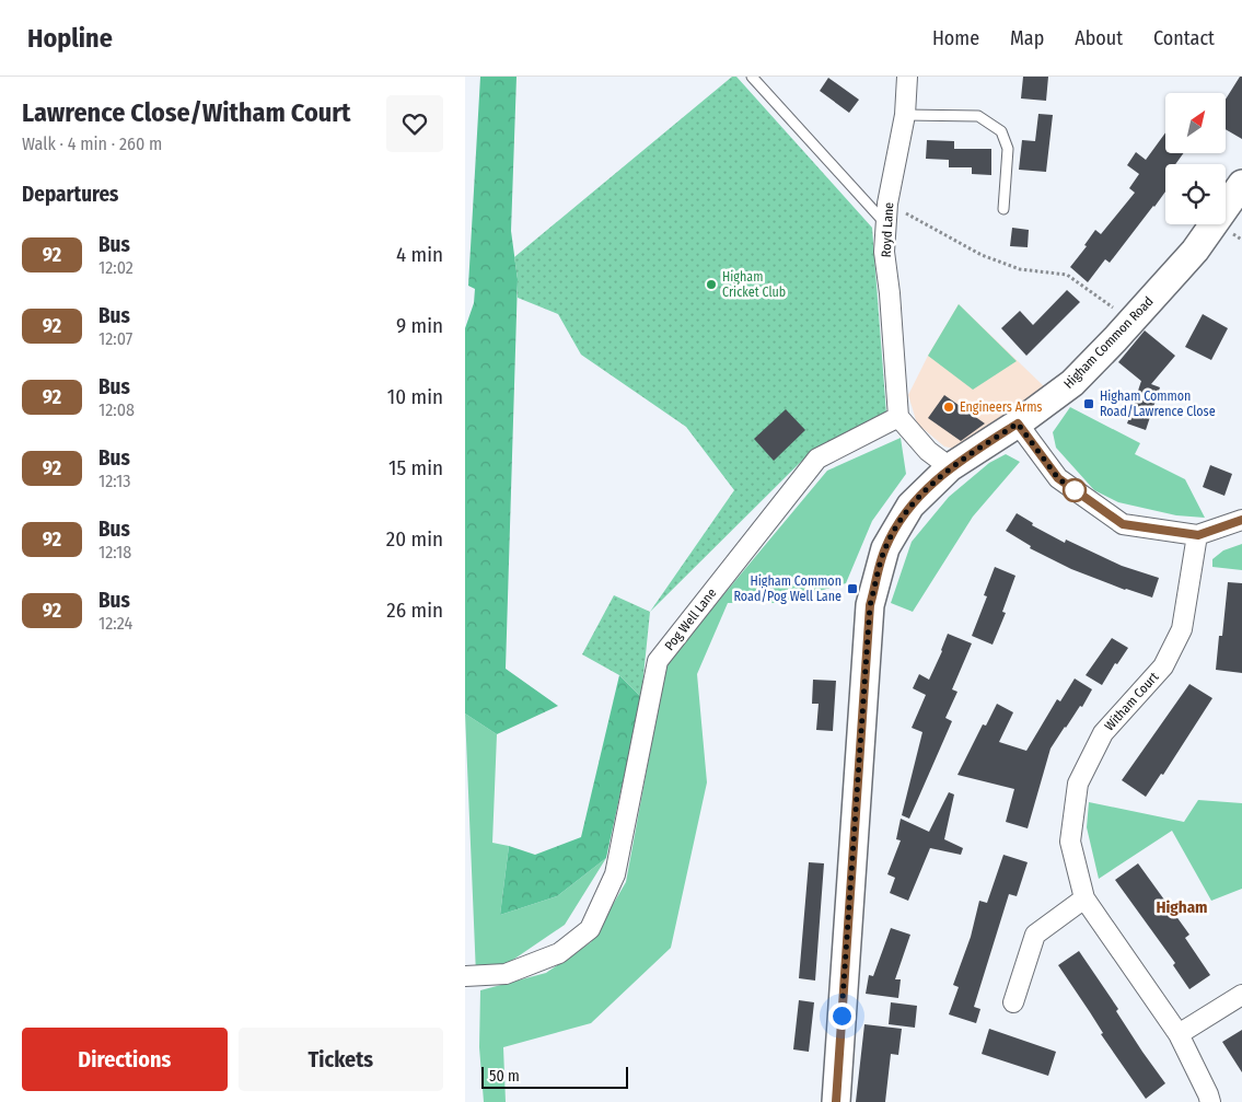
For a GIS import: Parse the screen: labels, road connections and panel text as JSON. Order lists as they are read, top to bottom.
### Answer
{
  "streets": {
    "street": [
      "Royd Lane",
      "Higham Common Road",
      "Pog Well Lane",
      "Witham Court"
    ]
  },
  "crossings": [
    ["Royd Lane", "Pog Well Lane"]
  ],
  "districts": ["Higham"],
  "places": {
    "other": ["Higham Cricket Club", "Engineers Arms"],
    "transit": ["Higham Common Road/Lawrence Close", "Higham Common Road/Pog Well Lane"]
  },
  "lines": ["bus line 92"],
  "scale_bar": "50 m",
  "north": "top right",
  "page": {
    "header": "Hopline",
    "nav": [
      "Home",
      "Map",
      "About",
      "Contact"
    ],
    "heading": [
      ["Lawrence Close/Witham Court", "Walk · 4 min · 260 m"],
      "Departures"
    ],
    "list": [
      {
        "mark": "92",
        "name": "Bus",
        "note": "12:02",
        "value": "4 min"
      },
      {
        "mark": "92",
        "name": "Bus",
        "note": "12:07",
        "value": "9 min"
      },
      {
        "mark": "92",
        "name": "Bus",
        "note": "12:08",
        "value": "10 min"
      },
      {
        "mark": "92",
        "name": "Bus",
        "note": "12:13",
        "value": "15 min"
      },
      {
        "mark": "92",
        "name": "Bus",
        "note": "12:18",
        "value": "20 min"
      },
      {
        "mark": "92",
        "name": "Bus",
        "note": "12:24",
        "value": "26 min"
      }
    ],
    "buttons": ["Directions", "Tickets"],
    "scale": "50 m"
  }
}
